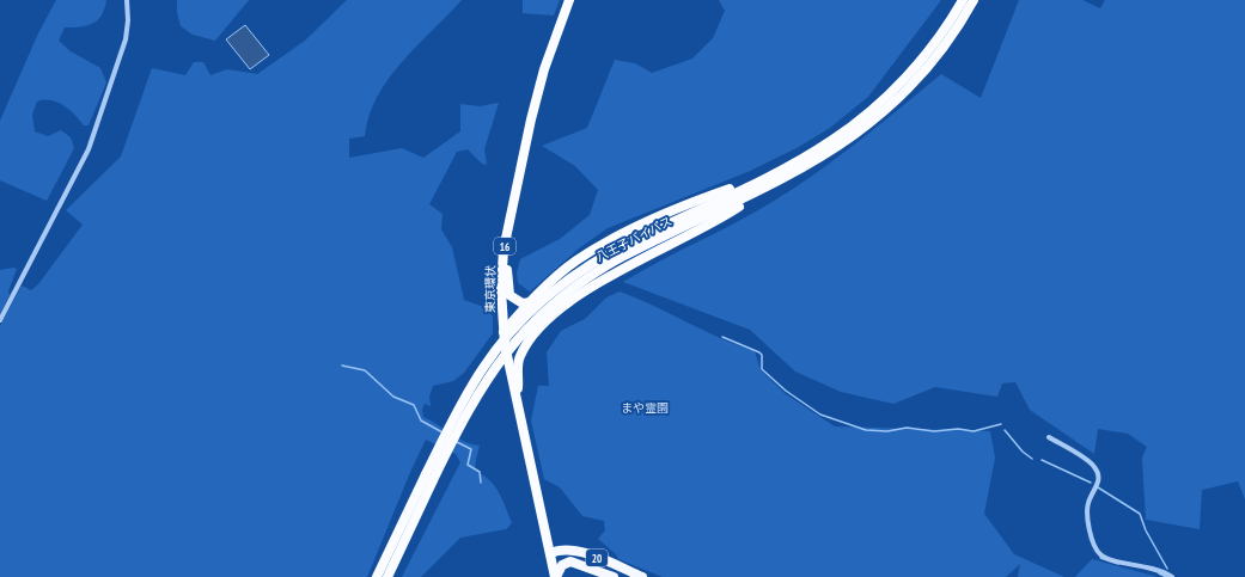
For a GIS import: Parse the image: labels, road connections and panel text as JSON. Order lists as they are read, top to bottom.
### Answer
{
  "streets": {
    "highway": ["八王子バイパス", "16", "東京環状"],
    "main road": ["20"]
  },
  "crossings": [
    ["八王子バイパス", "16"],
    ["16", "東京環状"],
    ["16", "20"],
    ["東京環状", "20"]
  ],
  "parks": ["まや霊園"]
}
